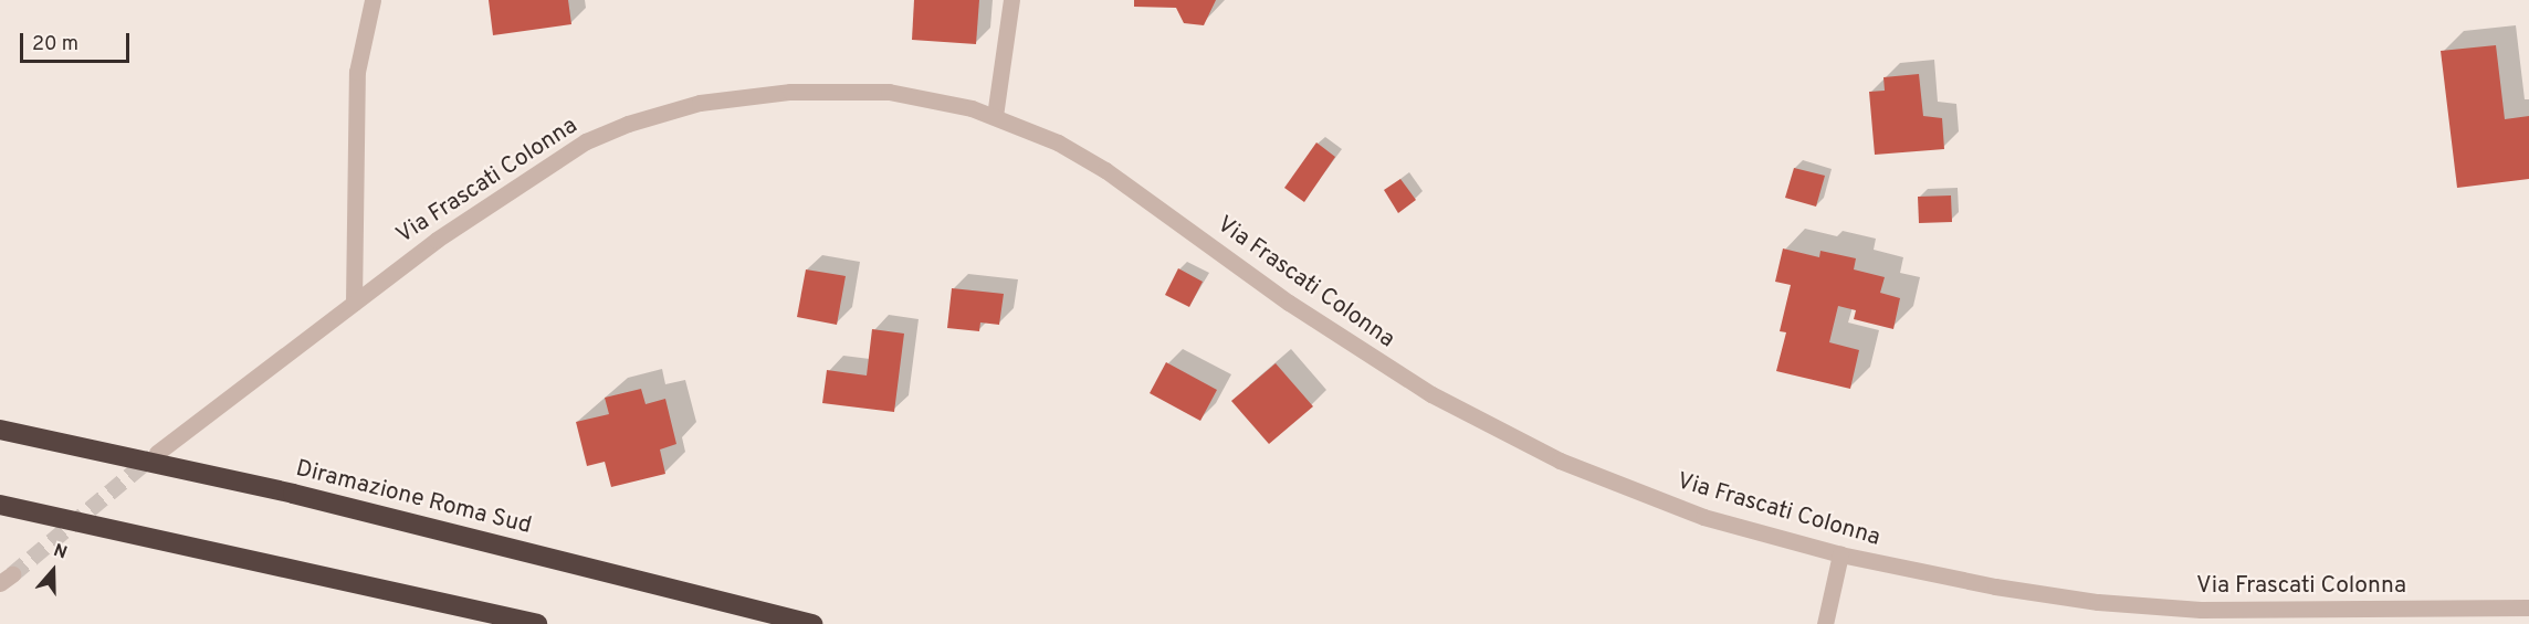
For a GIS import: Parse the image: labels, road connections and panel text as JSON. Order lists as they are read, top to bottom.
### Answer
{
  "streets": {
    "highway": ["Diramazione Roma Sud"],
    "street": ["Via Frascati Colonna"]
  },
  "scale_bar": "20 m",
  "north": "top"
}
